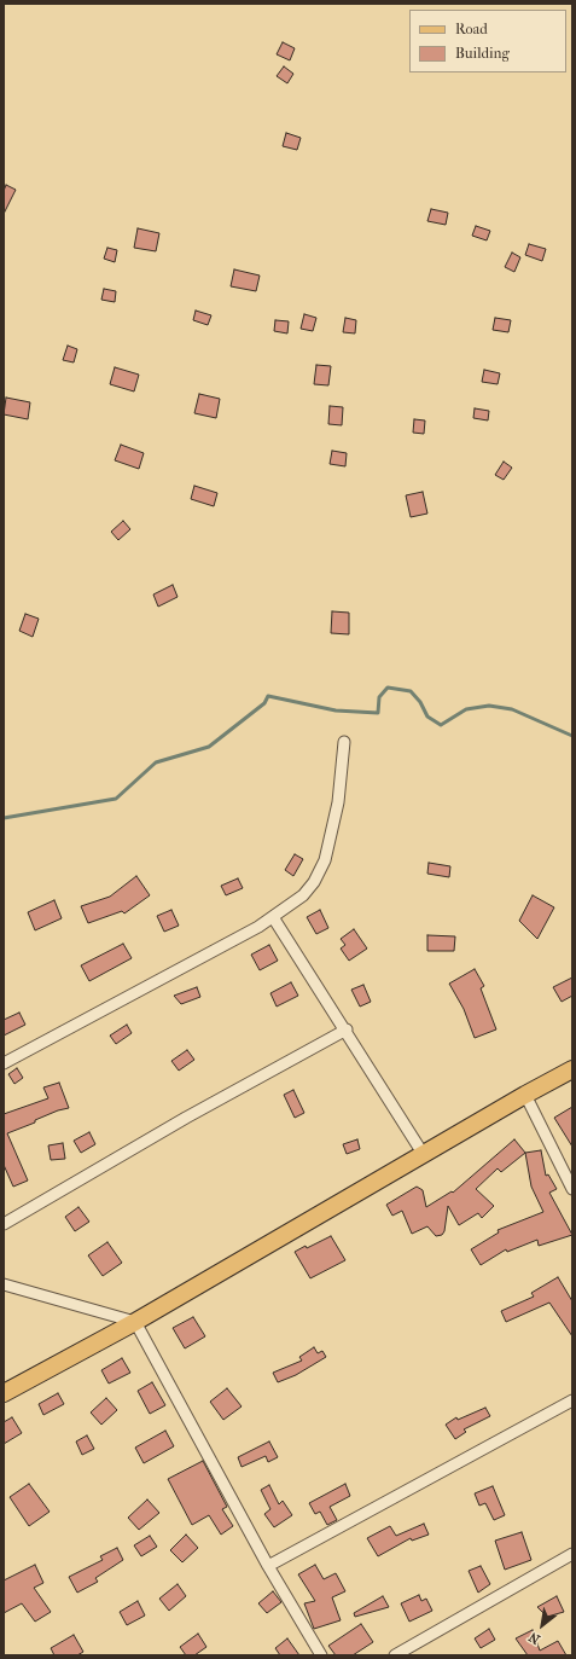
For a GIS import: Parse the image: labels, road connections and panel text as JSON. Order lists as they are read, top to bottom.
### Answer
{
  "legend": ["Road", "Building"],
  "north": "bottom left"
}
